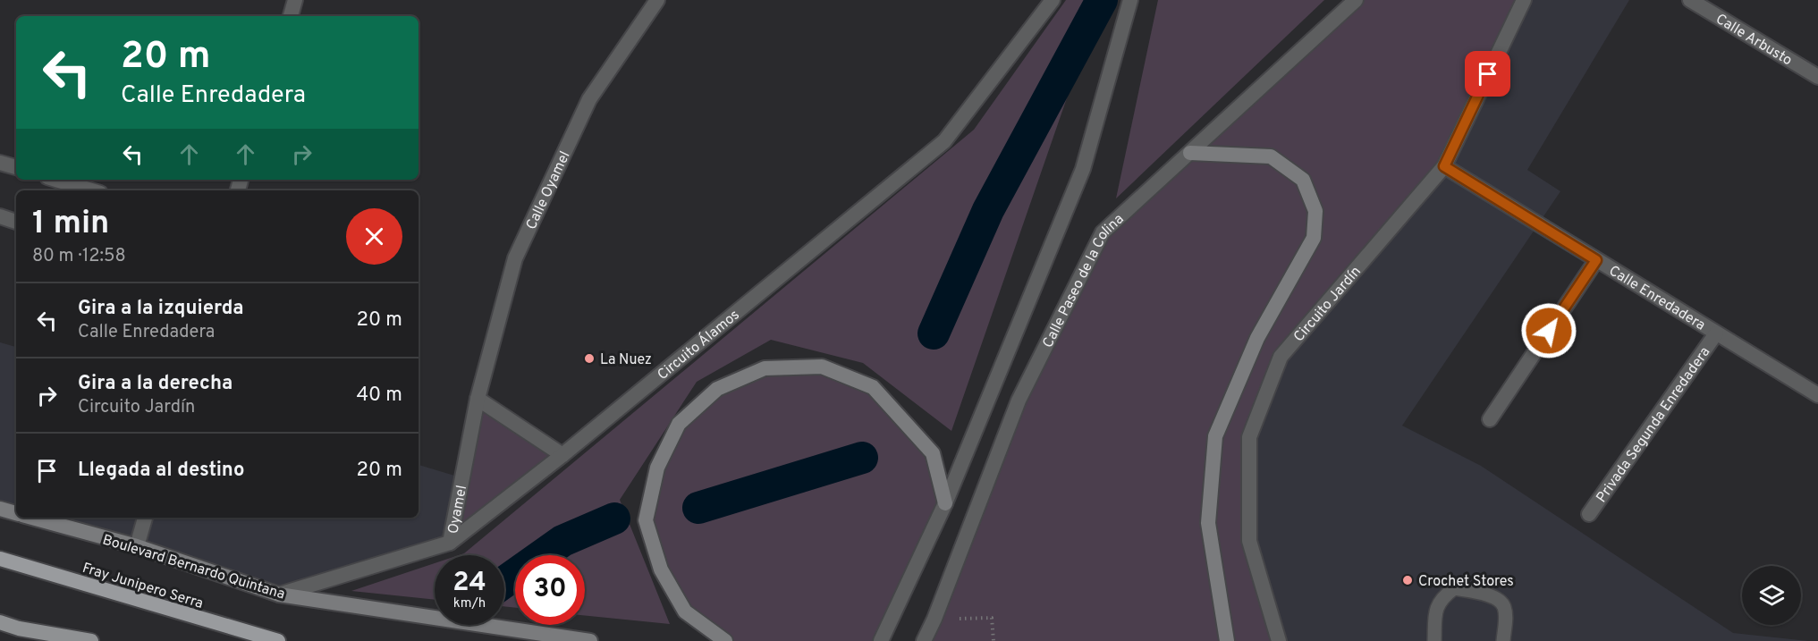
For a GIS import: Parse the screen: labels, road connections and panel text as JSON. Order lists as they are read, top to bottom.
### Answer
{
  "streets": {
    "highway": ["Fray Junipero Serra"],
    "main road": ["Boulevard Bernardo Quintana"],
    "street": [
      "Calle Arbusto",
      "Calle Oyamel",
      "Calle Paseo de la Colina",
      "Calle Enredadera",
      "Circuito Jardín",
      "Circuito Álamos",
      "Privada Segunda Enredadera",
      "Oyamel"
    ]
  },
  "crossings": [
    ["Calle Oyamel", "Oyamel"],
    ["Calle Enredadera", "Circuito Jardín"],
    ["Calle Enredadera", "Privada Segunda Enredadera"],
    ["Circuito Álamos", "Oyamel"],
    ["Circuito Álamos", "Boulevard Bernardo Quintana"]
  ],
  "places": ["La Nuez", "Crochet Stores"],
  "page": {
    "turn": ["20 m", "Calle Enredadera"],
    "heading": ["1 min", "80 m · 12:58"],
    "list": [
      {
        "name": "Gira a la izquierda",
        "note": "Calle Enredadera",
        "value": "20 m"
      },
      {
        "name": "Gira a la derecha",
        "note": "Circuito Jardín",
        "value": "40 m"
      },
      {
        "name": "Llegada al destino",
        "value": "20 m"
      }
    ],
    "speed": "24 km/h",
    "limit": "30"
  }
}
